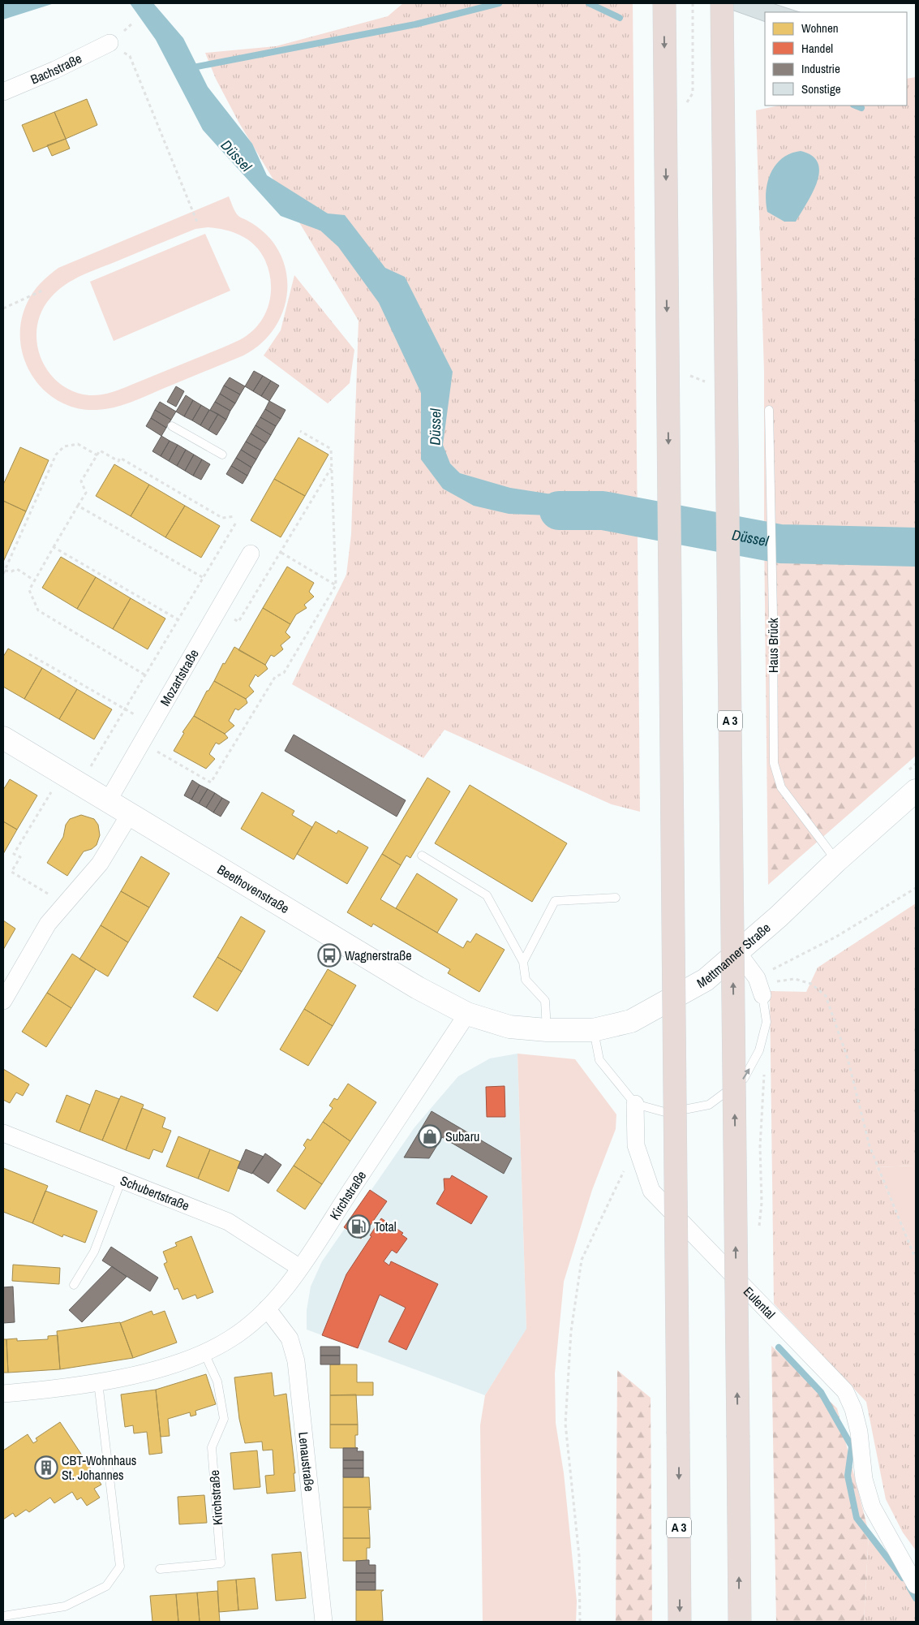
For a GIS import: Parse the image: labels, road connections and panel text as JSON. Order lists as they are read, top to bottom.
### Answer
{
  "streets": {
    "highway": ["A 3"],
    "main road": ["Beethovenstraße", "Mettmanner Straße"],
    "street": [
      "Bachstraße",
      "Mozartstraße",
      "Schubertstraße",
      "Kirchstraße",
      "Eulental",
      "Lenaustraße"
    ],
    "lane": ["Haus Brück"]
  },
  "crossings": [
    ["Haus Brück", "Mettmanner Straße"],
    ["Mozartstraße", "Beethovenstraße"],
    ["Beethovenstraße", "Mettmanner Straße"],
    ["Beethovenstraße", "Kirchstraße"],
    ["Schubertstraße", "Kirchstraße"],
    ["Kirchstraße", "Lenaustraße"]
  ],
  "water": ["Düssel"],
  "places": {
    "bus stop": ["Wagnerstraße"],
    "shop": ["Subaru"],
    "fuel station": ["Total"],
    "building": ["CBT-Wohnhaus St. Johannes"]
  },
  "legend": [
    "Wohnen",
    "Handel",
    "Industrie",
    "Sonstige"
  ]
}
